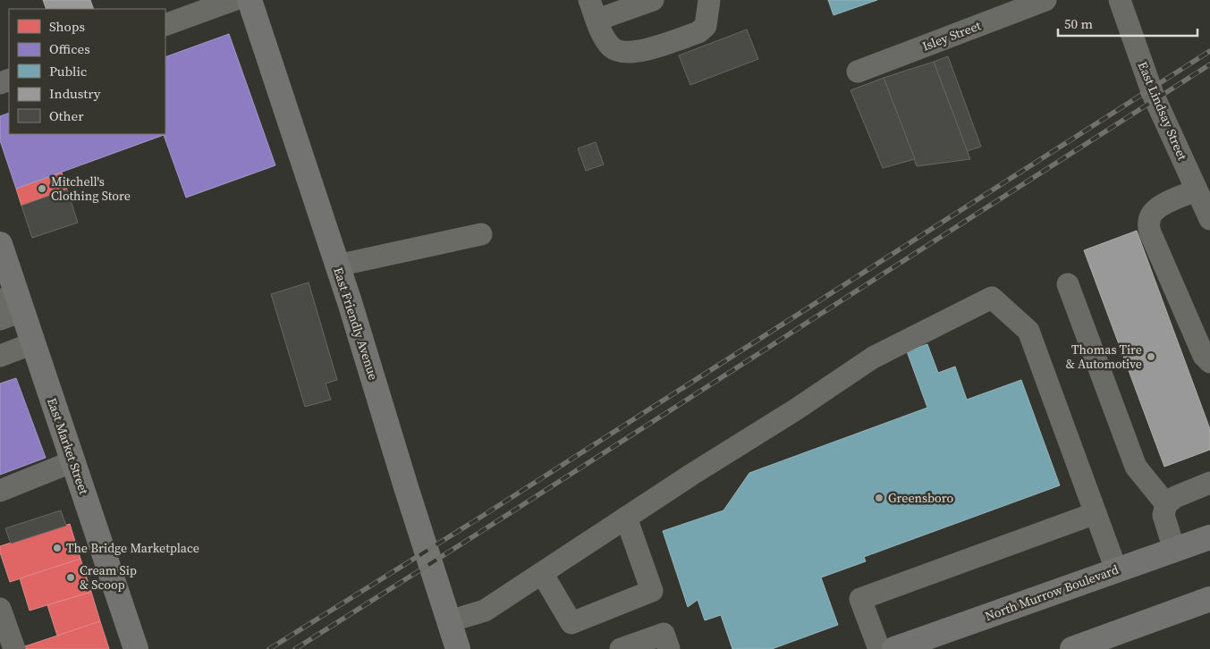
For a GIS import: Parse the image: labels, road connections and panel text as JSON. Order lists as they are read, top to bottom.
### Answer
{
  "streets": {
    "main road": ["East Friendly Avenue", "East Market Street", "North Murrow Boulevard"],
    "street": ["Isley Street", "East Lindsay Street"]
  },
  "places": [
    "Mitchell's Clothing Store",
    "Thomas Tire & Automotive",
    "Greensboro",
    "The Bridge Marketplace",
    "Cream Sip & Scoop"
  ],
  "legend": [
    "Shops",
    "Offices",
    "Public",
    "Industry",
    "Other"
  ],
  "scale_bar": "50 m"
}
